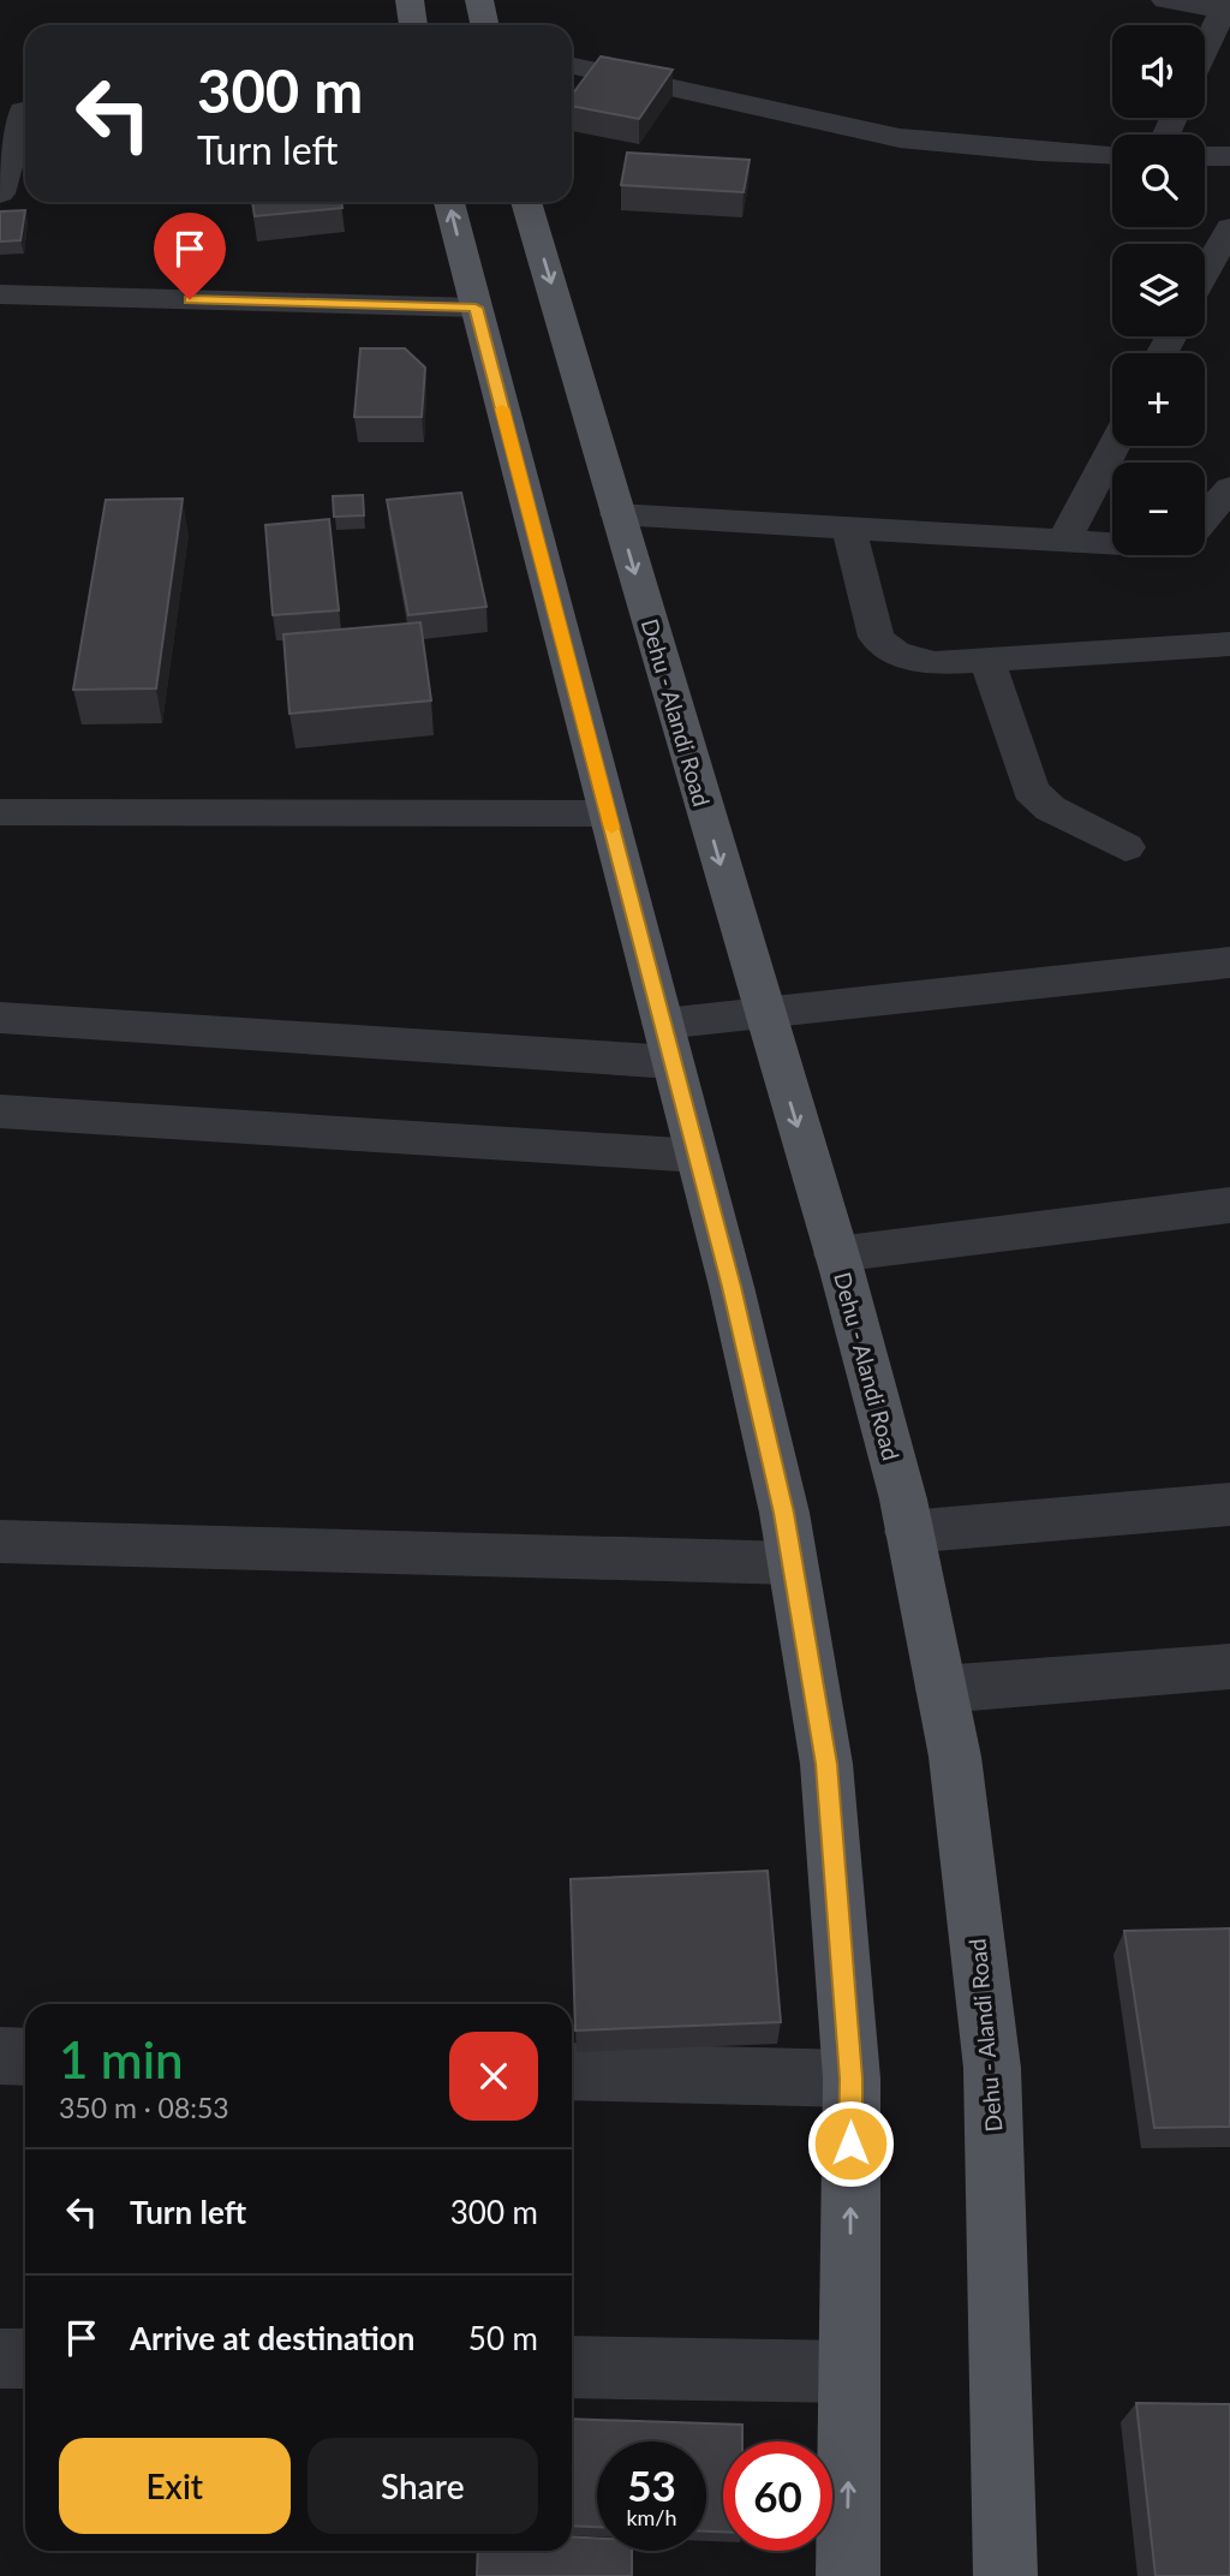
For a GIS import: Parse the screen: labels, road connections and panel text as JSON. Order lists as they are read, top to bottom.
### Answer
{
  "streets": {
    "main road": ["Dehu - Alandi Road"]
  },
  "page": {
    "map_buttons": ["+", "−"],
    "turn": ["300 m", "Turn left"],
    "heading": ["1 min", "350 m · 08:53"],
    "list": [
      {
        "name": "Turn left",
        "value": "300 m"
      },
      {
        "name": "Arrive at destination",
        "value": "50 m"
      }
    ],
    "buttons": ["Exit", "Share"],
    "speed": "53 km/h",
    "limit": "60"
  }
}
